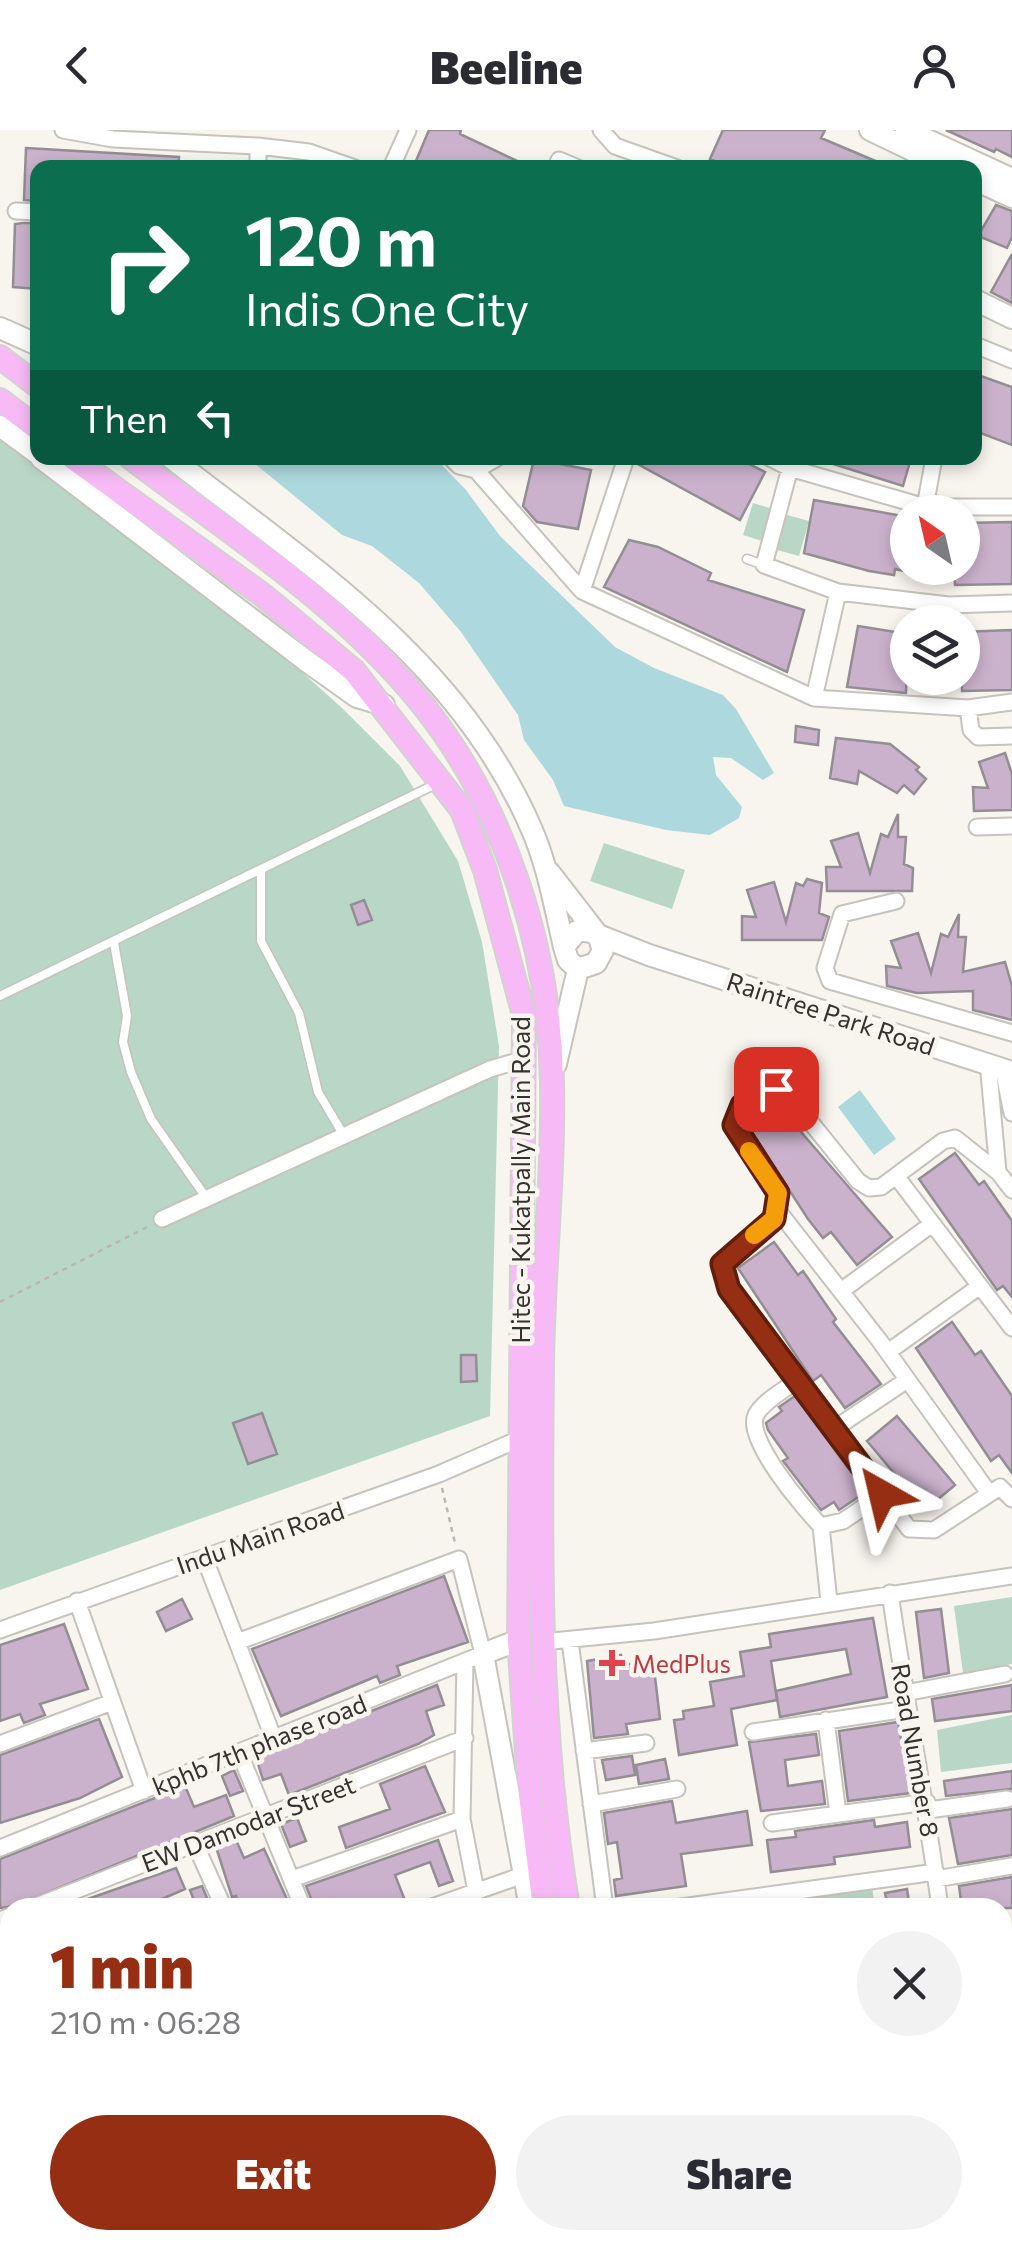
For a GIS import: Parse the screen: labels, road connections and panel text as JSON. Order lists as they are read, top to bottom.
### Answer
{
  "streets": {
    "main road": ["Hitec - Kukatpally Main Road"],
    "street": [
      "Raintree Park Road",
      "Indu Main Road",
      "kphb 7th phase road",
      "Road Number 8",
      "EW Damodar Street"
    ]
  },
  "crossings": [
    ["Hitec - Kukatpally Main Road", "Indu Main Road"],
    ["Hitec - Kukatpally Main Road", "kphb 7th phase road"]
  ],
  "places": {
    "health": ["MedPlus"]
  },
  "north": "top left",
  "page": {
    "header": "Beeline",
    "turn": ["120 m", "Indis One City"],
    "then": "Then",
    "heading": ["1 min", "210 m · 06:28"],
    "buttons": ["Exit", "Share"]
  }
}
